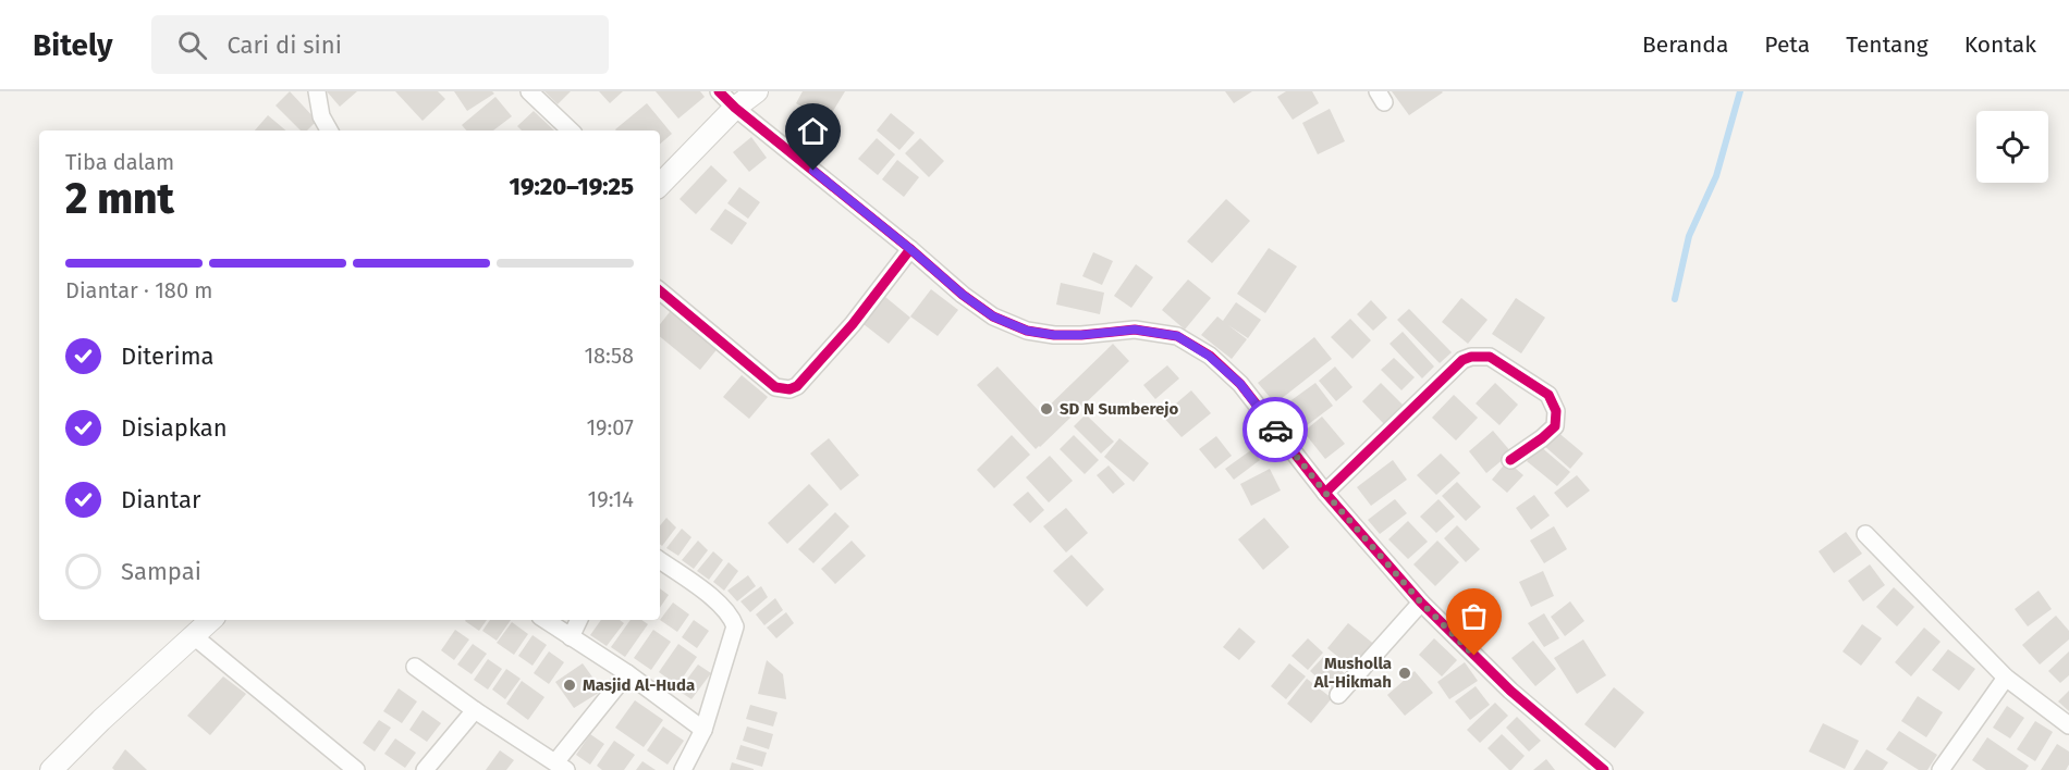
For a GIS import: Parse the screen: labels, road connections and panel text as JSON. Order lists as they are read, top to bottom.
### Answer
{
  "places": ["SD N Sumberejo", "Musholla Al-Hikmah", "Masjid Al-Huda"],
  "page": {
    "header": "Bitely",
    "search": "Cari di sini",
    "nav": [
      "Beranda",
      "Peta",
      "Tentang",
      "Kontak"
    ],
    "heading": ["2 mnt", "Tiba dalam", "19:20–19:25"],
    "bar": "Diantar · 180 m",
    "list": [
      ["Diterima", "18:58"],
      ["Disiapkan", "19:07"],
      ["Diantar", "19:14"],
      "Sampai"
    ]
  }
}
